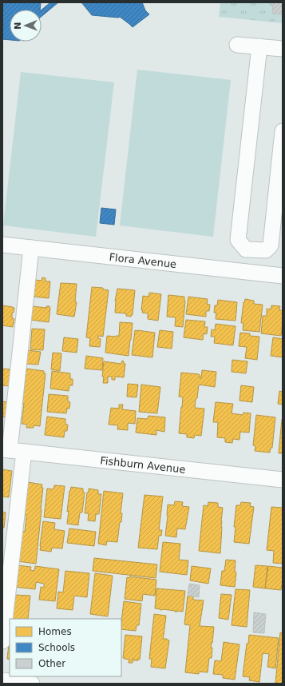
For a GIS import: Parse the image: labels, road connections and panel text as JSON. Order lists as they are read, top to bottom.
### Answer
{
  "streets": {
    "street": ["Flora Avenue", "Fishburn Avenue"]
  },
  "legend": ["Homes", "Schools", "Other"],
  "north": "left"
}
